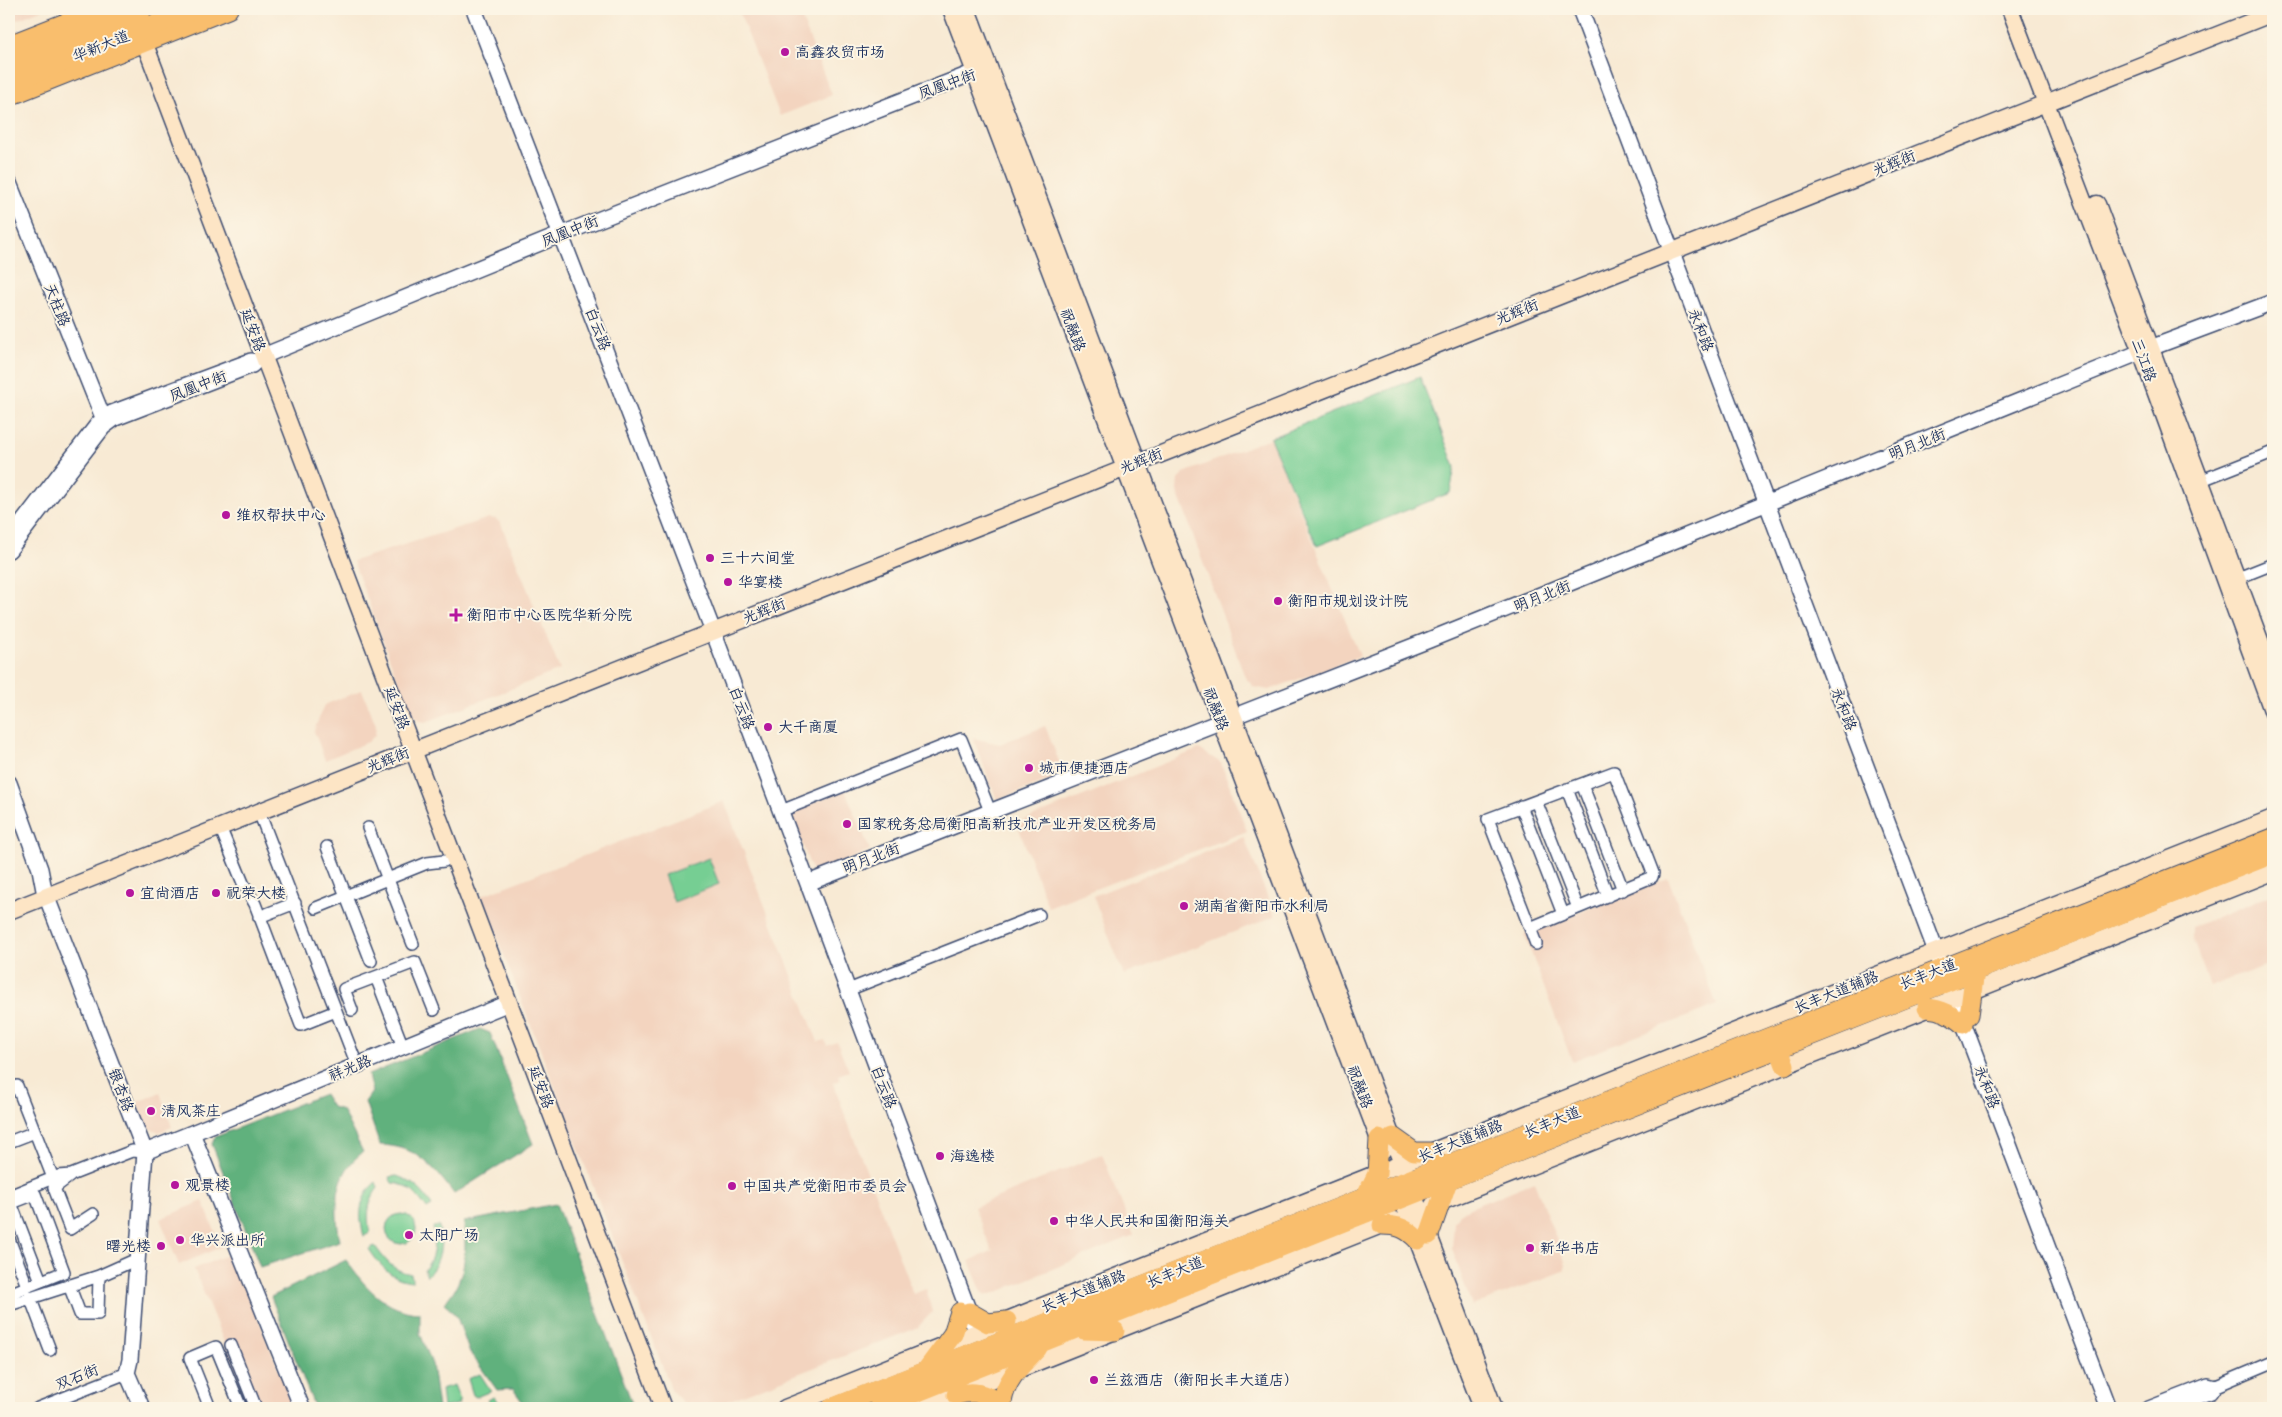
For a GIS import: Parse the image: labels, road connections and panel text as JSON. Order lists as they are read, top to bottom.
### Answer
{
  "streets": {
    "highway": ["华新大道"],
    "main road": [
      "光辉街",
      "延安路",
      "祝融路",
      "三江路",
      "长丰大道",
      "长丰大道辅路"
    ],
    "street": [
      "凤凰中街",
      "天柱路",
      "白云路",
      "永和路",
      "明月北街",
      "祥光路",
      "银杏路",
      "双石街"
    ]
  },
  "crossings": [
    ["华新大道", "延安路"],
    ["凤凰中街", "天柱路"],
    ["凤凰中街", "白云路"],
    ["凤凰中街", "延安路"],
    ["凤凰中街", "祝融路"],
    ["光辉街", "白云路"],
    ["光辉街", "延安路"],
    ["光辉街", "祝融路"],
    ["光辉街", "永和路"],
    ["光辉街", "三江路"],
    ["光辉街", "银杏路"],
    ["白云路", "明月北街"],
    ["白云路", "长丰大道"],
    ["白云路", "长丰大道辅路"],
    ["延安路", "祥光路"],
    ["祝融路", "明月北街"],
    ["祝融路", "长丰大道"],
    ["祝融路", "长丰大道辅路"],
    ["永和路", "明月北街"],
    ["永和路", "长丰大道"],
    ["永和路", "长丰大道辅路"],
    ["三江路", "明月北街"],
    ["长丰大道", "长丰大道辅路"],
    ["祥光路", "银杏路"],
    ["银杏路", "双石街"]
  ],
  "places": {
    "other": [
      "高鑫农贸市场",
      "维权帮扶中心",
      "三十六间堂",
      "华宴楼",
      "衡阳市规划设计院",
      "大千商厦",
      "城市便捷酒店",
      "国家税务总局衡阳高新技术产业开发区税务局",
      "宜尚酒店",
      "祝荣大楼",
      "湖南省衡阳市水利局",
      "清风茶庄",
      "海逸楼",
      "观景楼",
      "中国共产党衡阳市委员会",
      "中华人民共和国衡阳海关",
      "太阳广场",
      "华兴派出所",
      "曙光楼",
      "新华书店",
      "兰兹酒店（衡阳长丰大道店）"
    ],
    "health": ["衡阳市中心医院华新分院"]
  }
}
